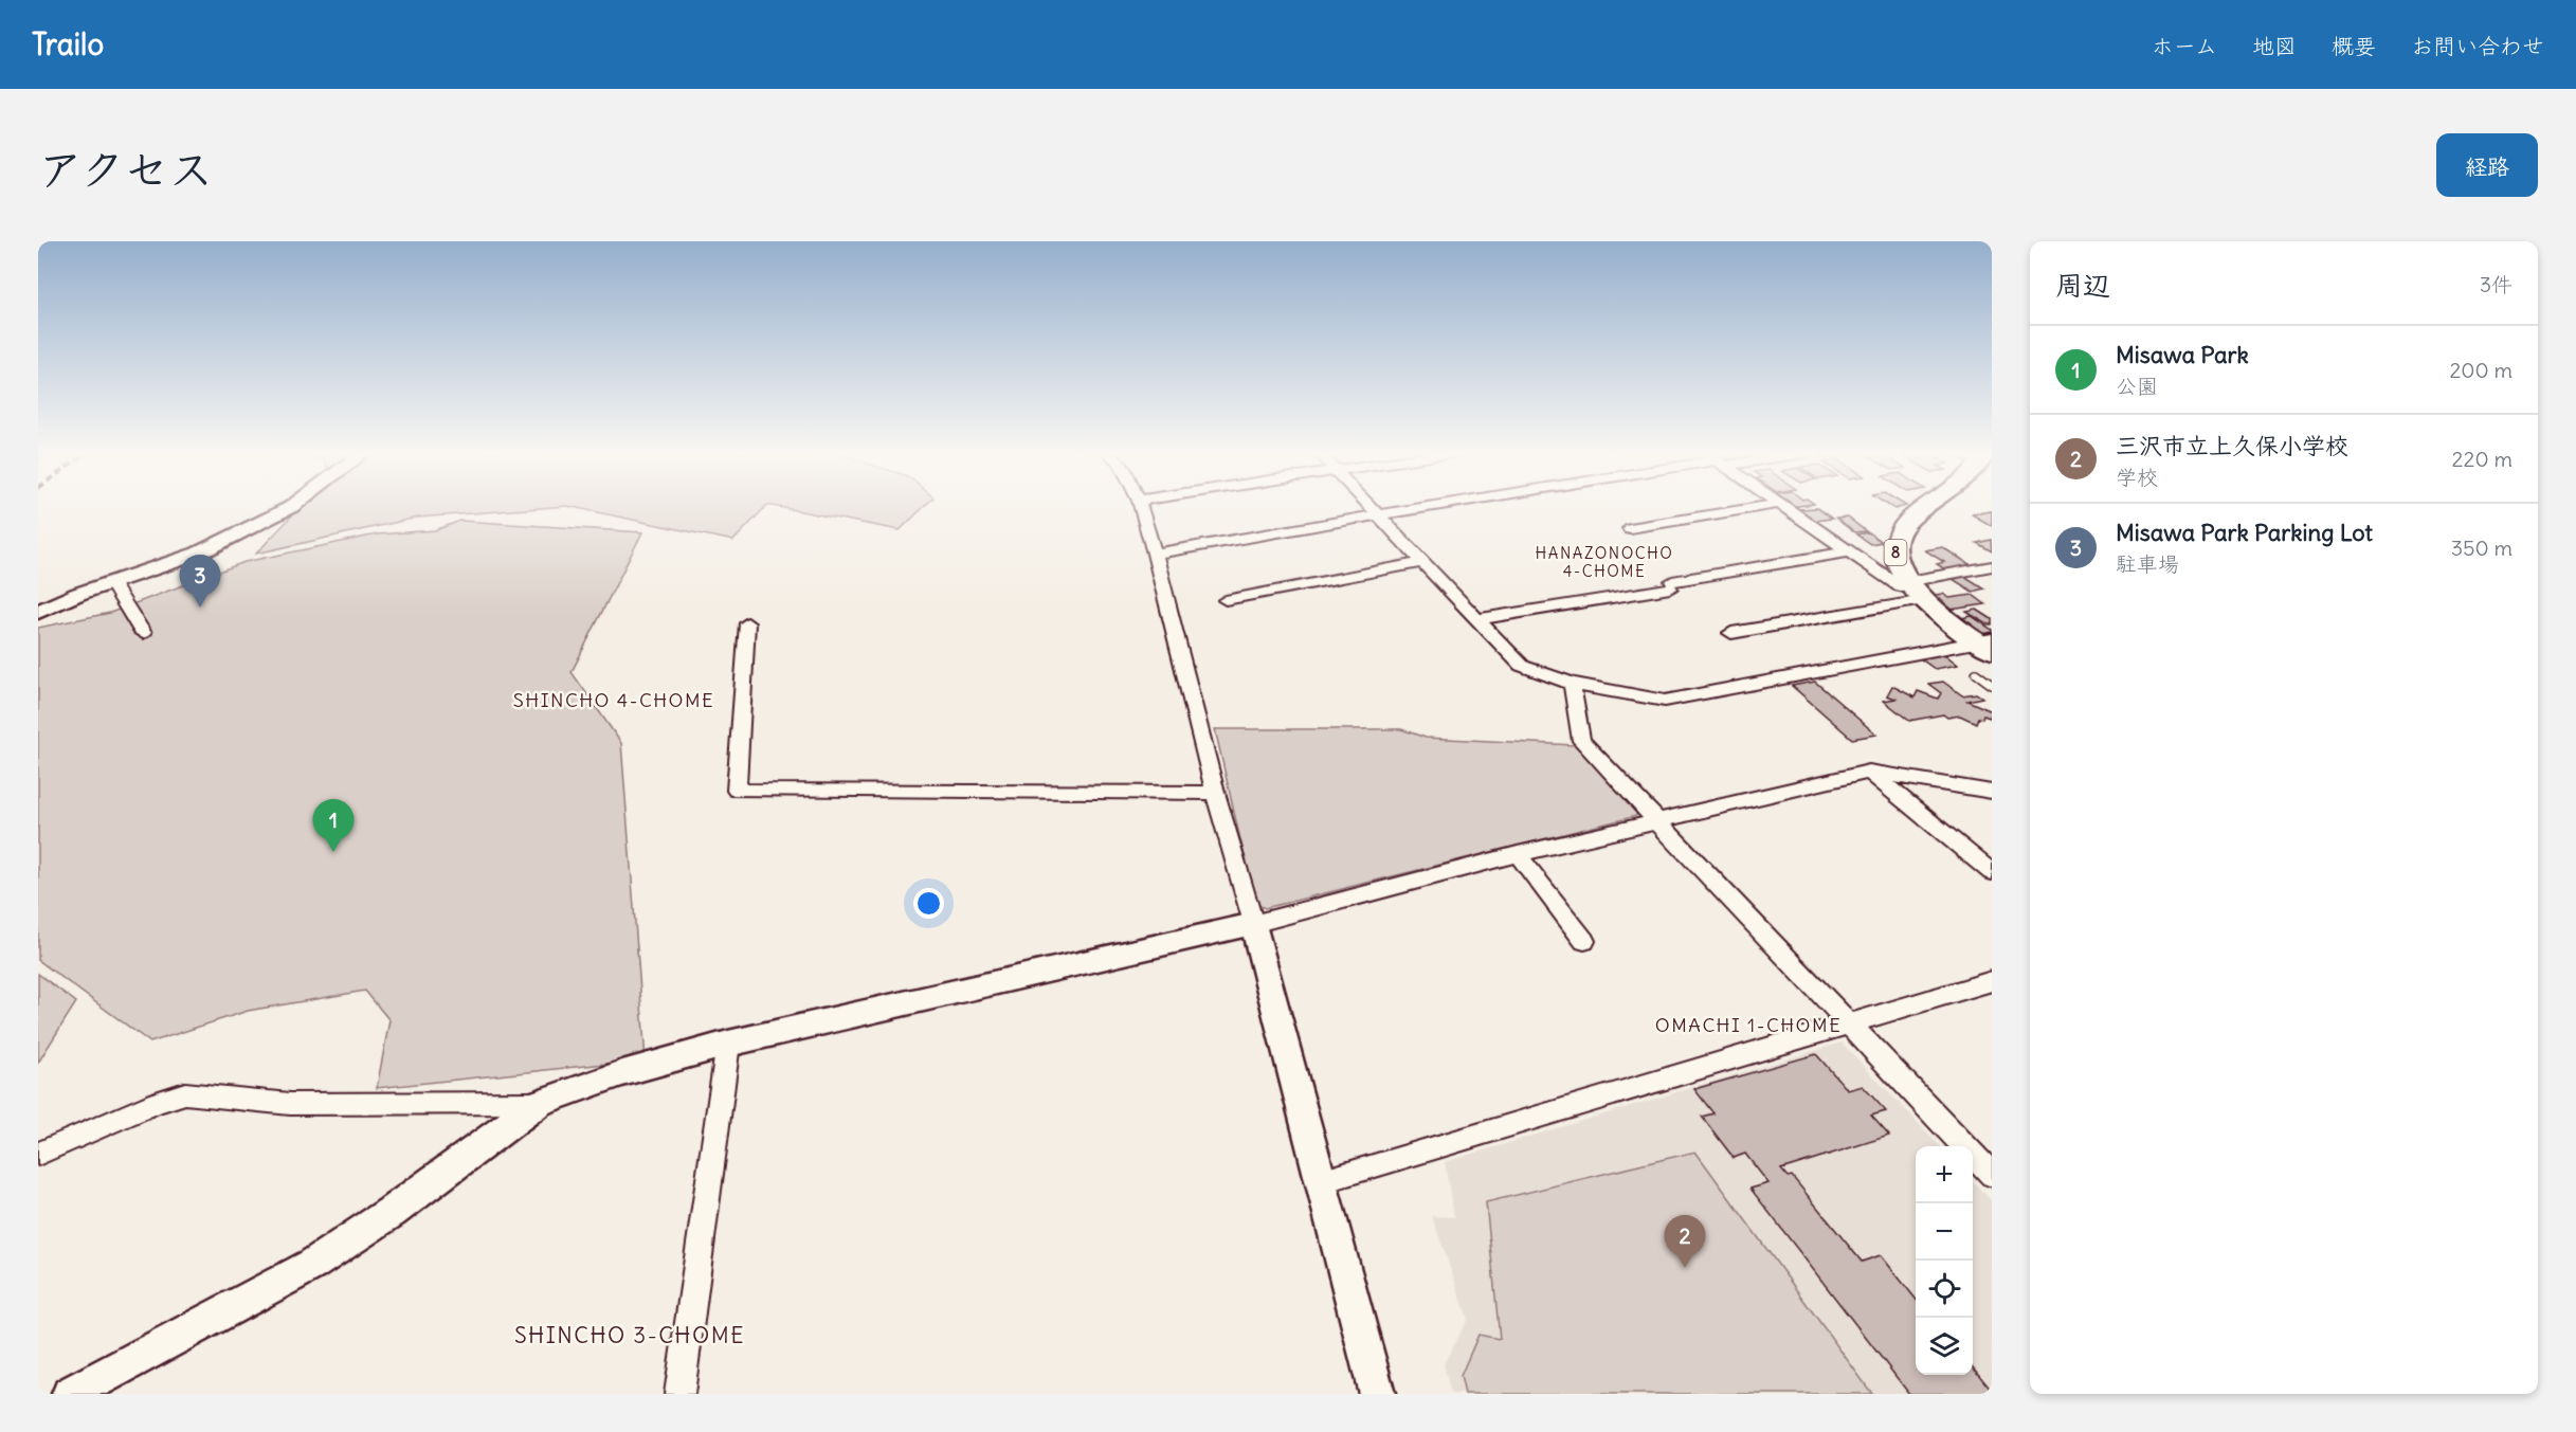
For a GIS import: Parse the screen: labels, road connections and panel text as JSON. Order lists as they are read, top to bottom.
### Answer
{
  "streets": {
    "main road": ["8"]
  },
  "districts": [
    "HANAZONOCHO 4-CHOME",
    "SHINCHO 4-CHOME",
    "OMACHI 1-CHOME",
    "SHINCHO 3-CHOME"
  ],
  "page": {
    "header": "Trailo",
    "nav": [
      "ホーム",
      "地図",
      "概要",
      "お問い合わせ"
    ],
    "title": "アクセス",
    "buttons": "経路",
    "heading": ["周辺", "3件"],
    "list": [
      {
        "mark": "1",
        "name": "Misawa Park",
        "note": "公園",
        "value": "200 m"
      },
      {
        "mark": "2",
        "name": "三沢市立上久保小学校",
        "note": "学校",
        "value": "220 m"
      },
      {
        "mark": "3",
        "name": "Misawa Park Parking Lot",
        "note": "駐車場",
        "value": "350 m"
      }
    ],
    "pins": ["3", "1", "2"],
    "map_buttons": ["+", "−"]
  }
}
